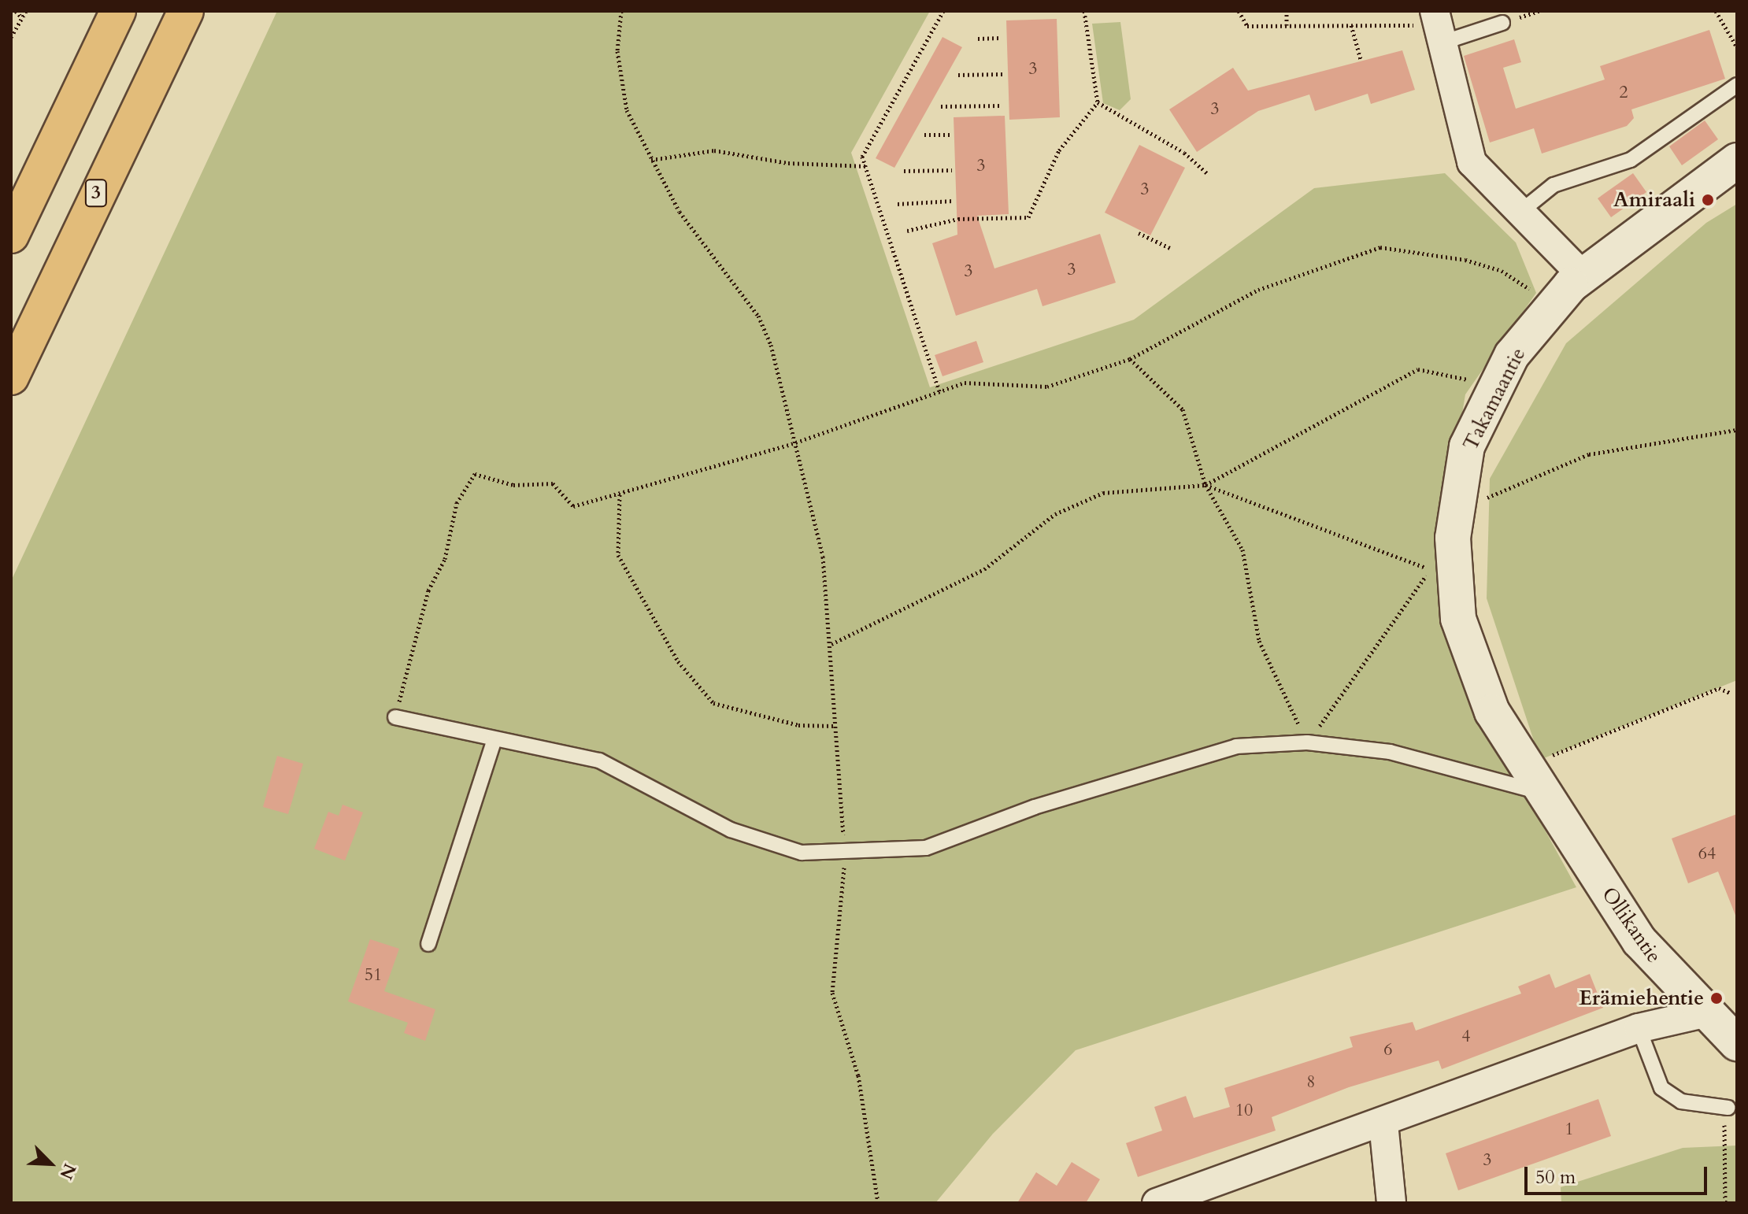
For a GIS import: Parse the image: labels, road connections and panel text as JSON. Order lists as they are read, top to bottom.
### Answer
{
  "streets": {
    "highway": ["3"],
    "street": ["Takamaantie", "Ollikantie"]
  },
  "crossings": [
    ["Takamaantie", "Ollikantie"]
  ],
  "places": ["Amiraali", "Erämiehentie"],
  "house_numbers": [
    "3",
    "2",
    "3",
    "3",
    "3",
    "3",
    "3",
    "64",
    "51",
    "4",
    "6",
    "8",
    "10",
    "1",
    "3"
  ],
  "scale_bar": "50 m",
  "north": "bottom right"
}
